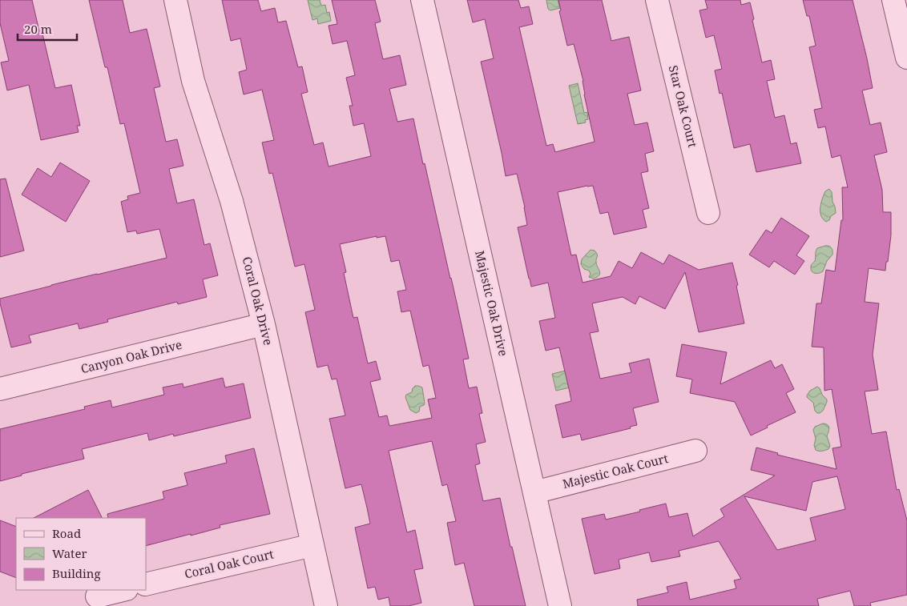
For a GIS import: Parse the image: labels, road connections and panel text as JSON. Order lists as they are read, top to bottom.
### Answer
{
  "streets": {
    "street": [
      "Star Oak Court",
      "Coral Oak Drive",
      "Majestic Oak Drive",
      "Canyon Oak Drive",
      "Majestic Oak Court",
      "Coral Oak Court"
    ]
  },
  "crossings": [
    ["Coral Oak Drive", "Canyon Oak Drive"],
    ["Coral Oak Drive", "Coral Oak Court"],
    ["Majestic Oak Drive", "Majestic Oak Court"]
  ],
  "legend": ["Road", "Water", "Building"],
  "scale_bar": "20 m"
}
